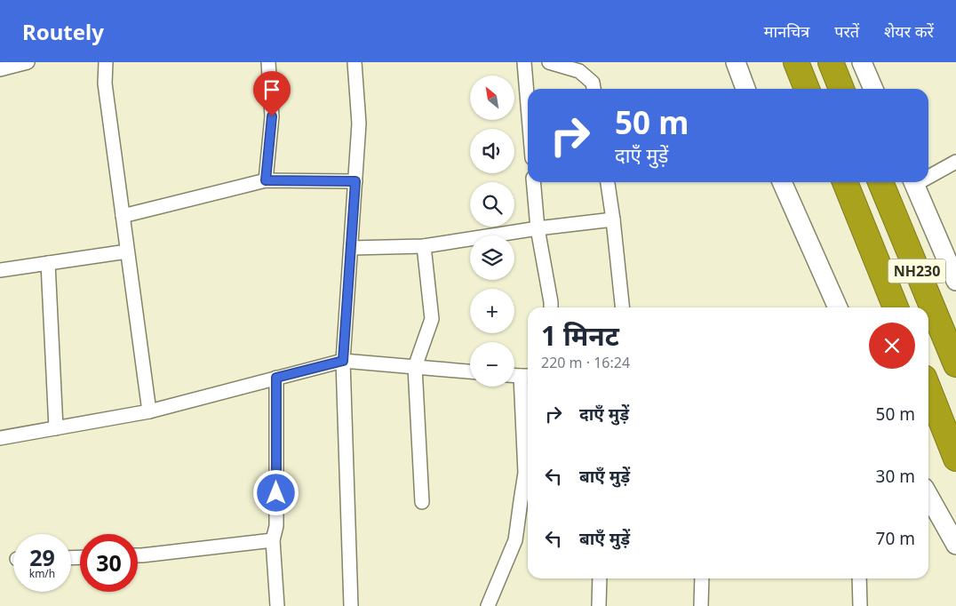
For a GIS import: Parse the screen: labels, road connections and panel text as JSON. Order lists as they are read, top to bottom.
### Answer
{
  "streets": {
    "highway": ["NH230"]
  },
  "north": "top left",
  "page": {
    "header": "Routely",
    "nav": ["मानचित्र", "परतें", "शेयर करें"],
    "map_buttons": ["+", "−"],
    "turn": ["50 m", "दाएँ मुड़ें"],
    "heading": ["1 मिनट", "220 m · 16:24"],
    "list": [
      {
        "name": "दाएँ मुड़ें",
        "value": "50 m"
      },
      {
        "name": "बाएँ मुड़ें",
        "value": "30 m"
      },
      {
        "name": "बाएँ मुड़ें",
        "value": "70 m"
      }
    ],
    "speed": "29 km/h",
    "limit": "30"
  }
}
